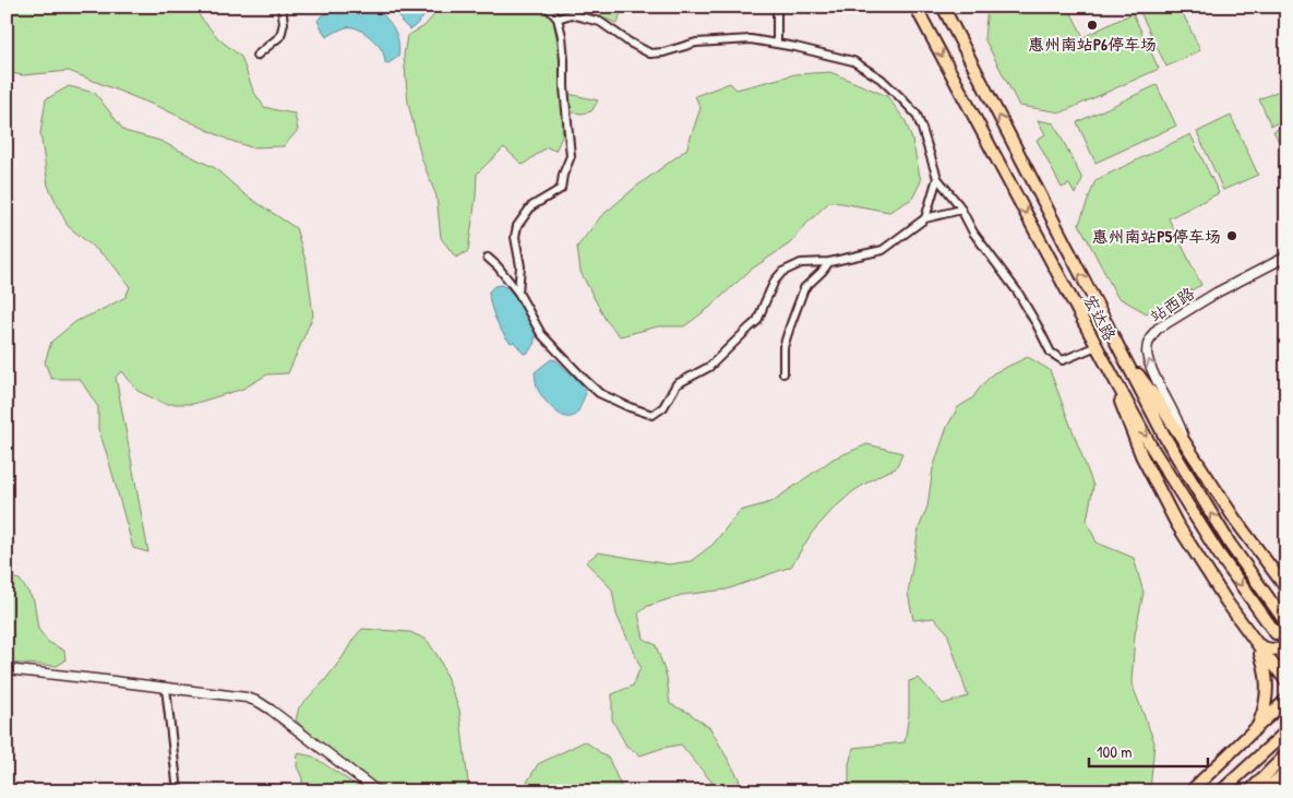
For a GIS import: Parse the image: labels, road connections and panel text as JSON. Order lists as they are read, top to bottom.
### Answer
{
  "streets": {
    "main road": ["宏达路"],
    "street": ["站西路"]
  },
  "places": ["惠州南站P6停车场", "惠州南站P5停车场"],
  "scale_bar": "100 m"
}
